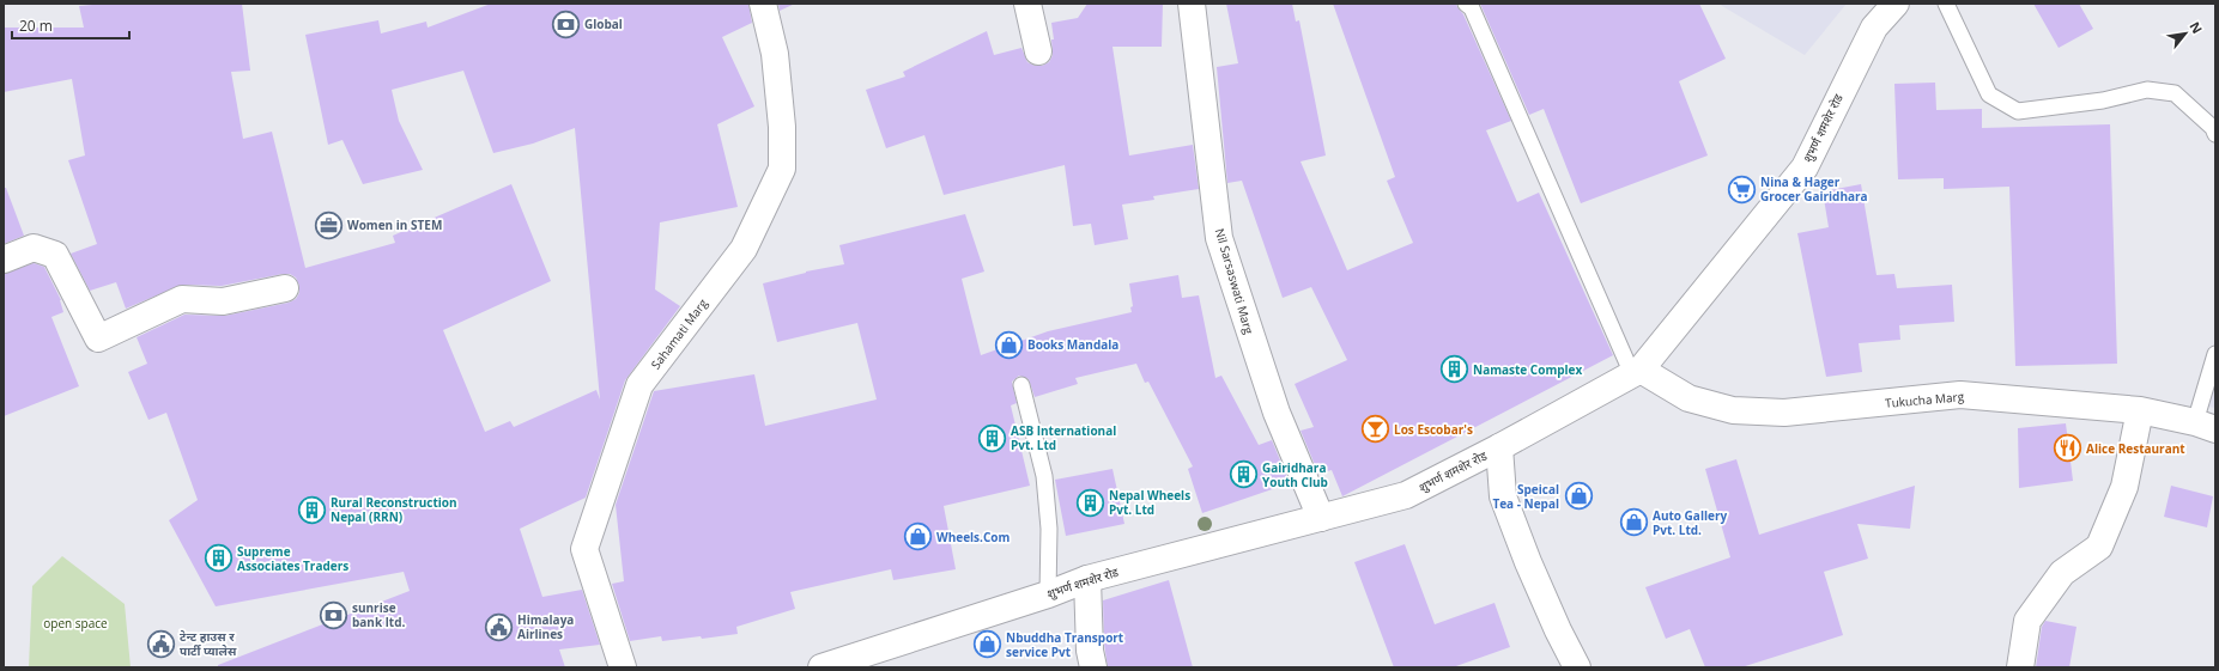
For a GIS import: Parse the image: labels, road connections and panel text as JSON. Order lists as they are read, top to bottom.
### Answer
{
  "streets": {
    "street": [
      "शुभर्ण शमशेर रोड",
      "Nil Sarsaswati Marg",
      "Sahamati Marg",
      "Tukucha Marg"
    ]
  },
  "crossings": [
    ["शुभर्ण शमशेर रोड", "Nil Sarsaswati Marg"],
    ["शुभर्ण शमशेर रोड", "Tukucha Marg"]
  ],
  "parks": ["open space"],
  "places": {
    "bank": ["Global", "sunrise bank ltd."],
    "supermarket": ["Nina & Hager Grocer Gairidhara"],
    "office": ["Women in STEM"],
    "shop": [
      "Books Mandala",
      "Speical Tea - Nepal",
      "Auto Gallery Pvt. Ltd.",
      "Wheels.Com",
      "Nbuddha Transport service Pvt"
    ],
    "building": [
      "Namaste Complex",
      "ASB International Pvt. Ltd",
      "Gairidhara Youth Club",
      "Nepal Wheels Pvt. Ltd",
      "Rural Reconstruction Nepal (RRN)",
      "Supreme Associates Traders"
    ],
    "bar": ["Los Escobar's"],
    "restaurant": ["Alice Restaurant"],
    "public building": ["Himalaya Airlines", "टेन्ट हाउस र पार्टी प्यालेस"]
  },
  "scale_bar": "20 m",
  "north": "top right"
}
